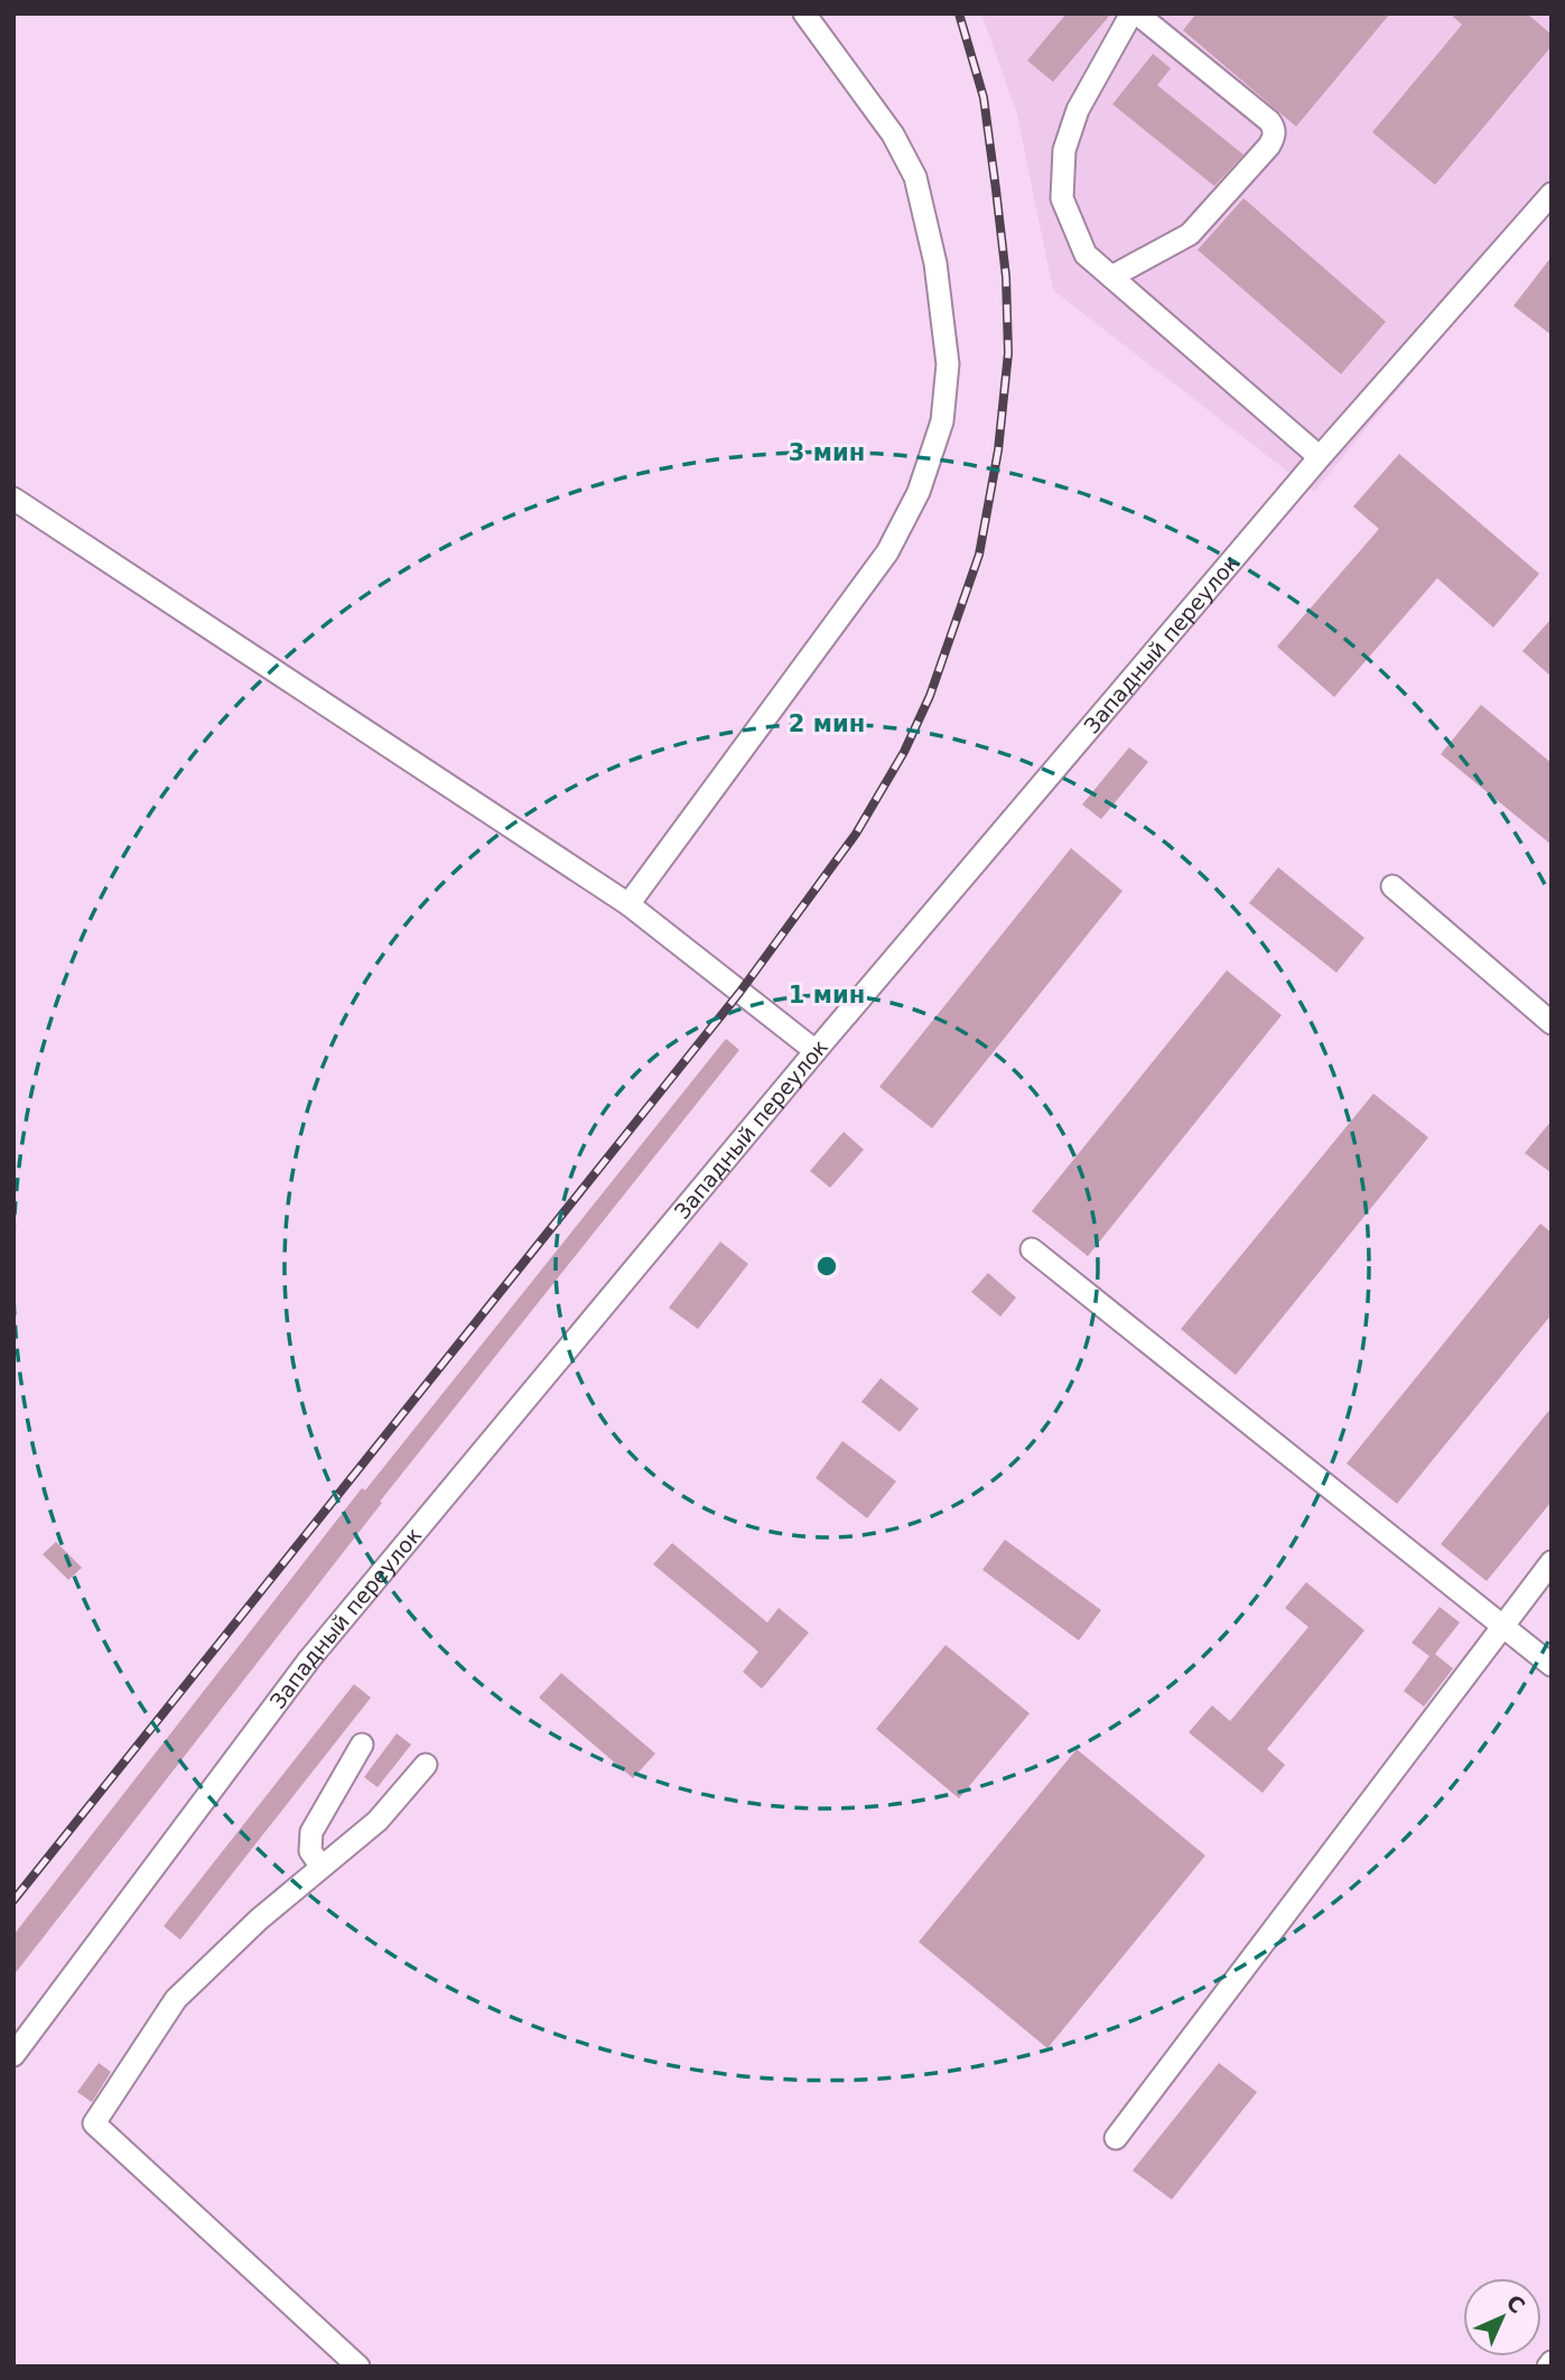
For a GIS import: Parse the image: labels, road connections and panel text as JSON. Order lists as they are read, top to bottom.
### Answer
{
  "streets": {
    "street": ["Западный переулок"]
  },
  "north": "top right",
  "rings": ["3 мин", "2 мин", "1 мин"]
}
